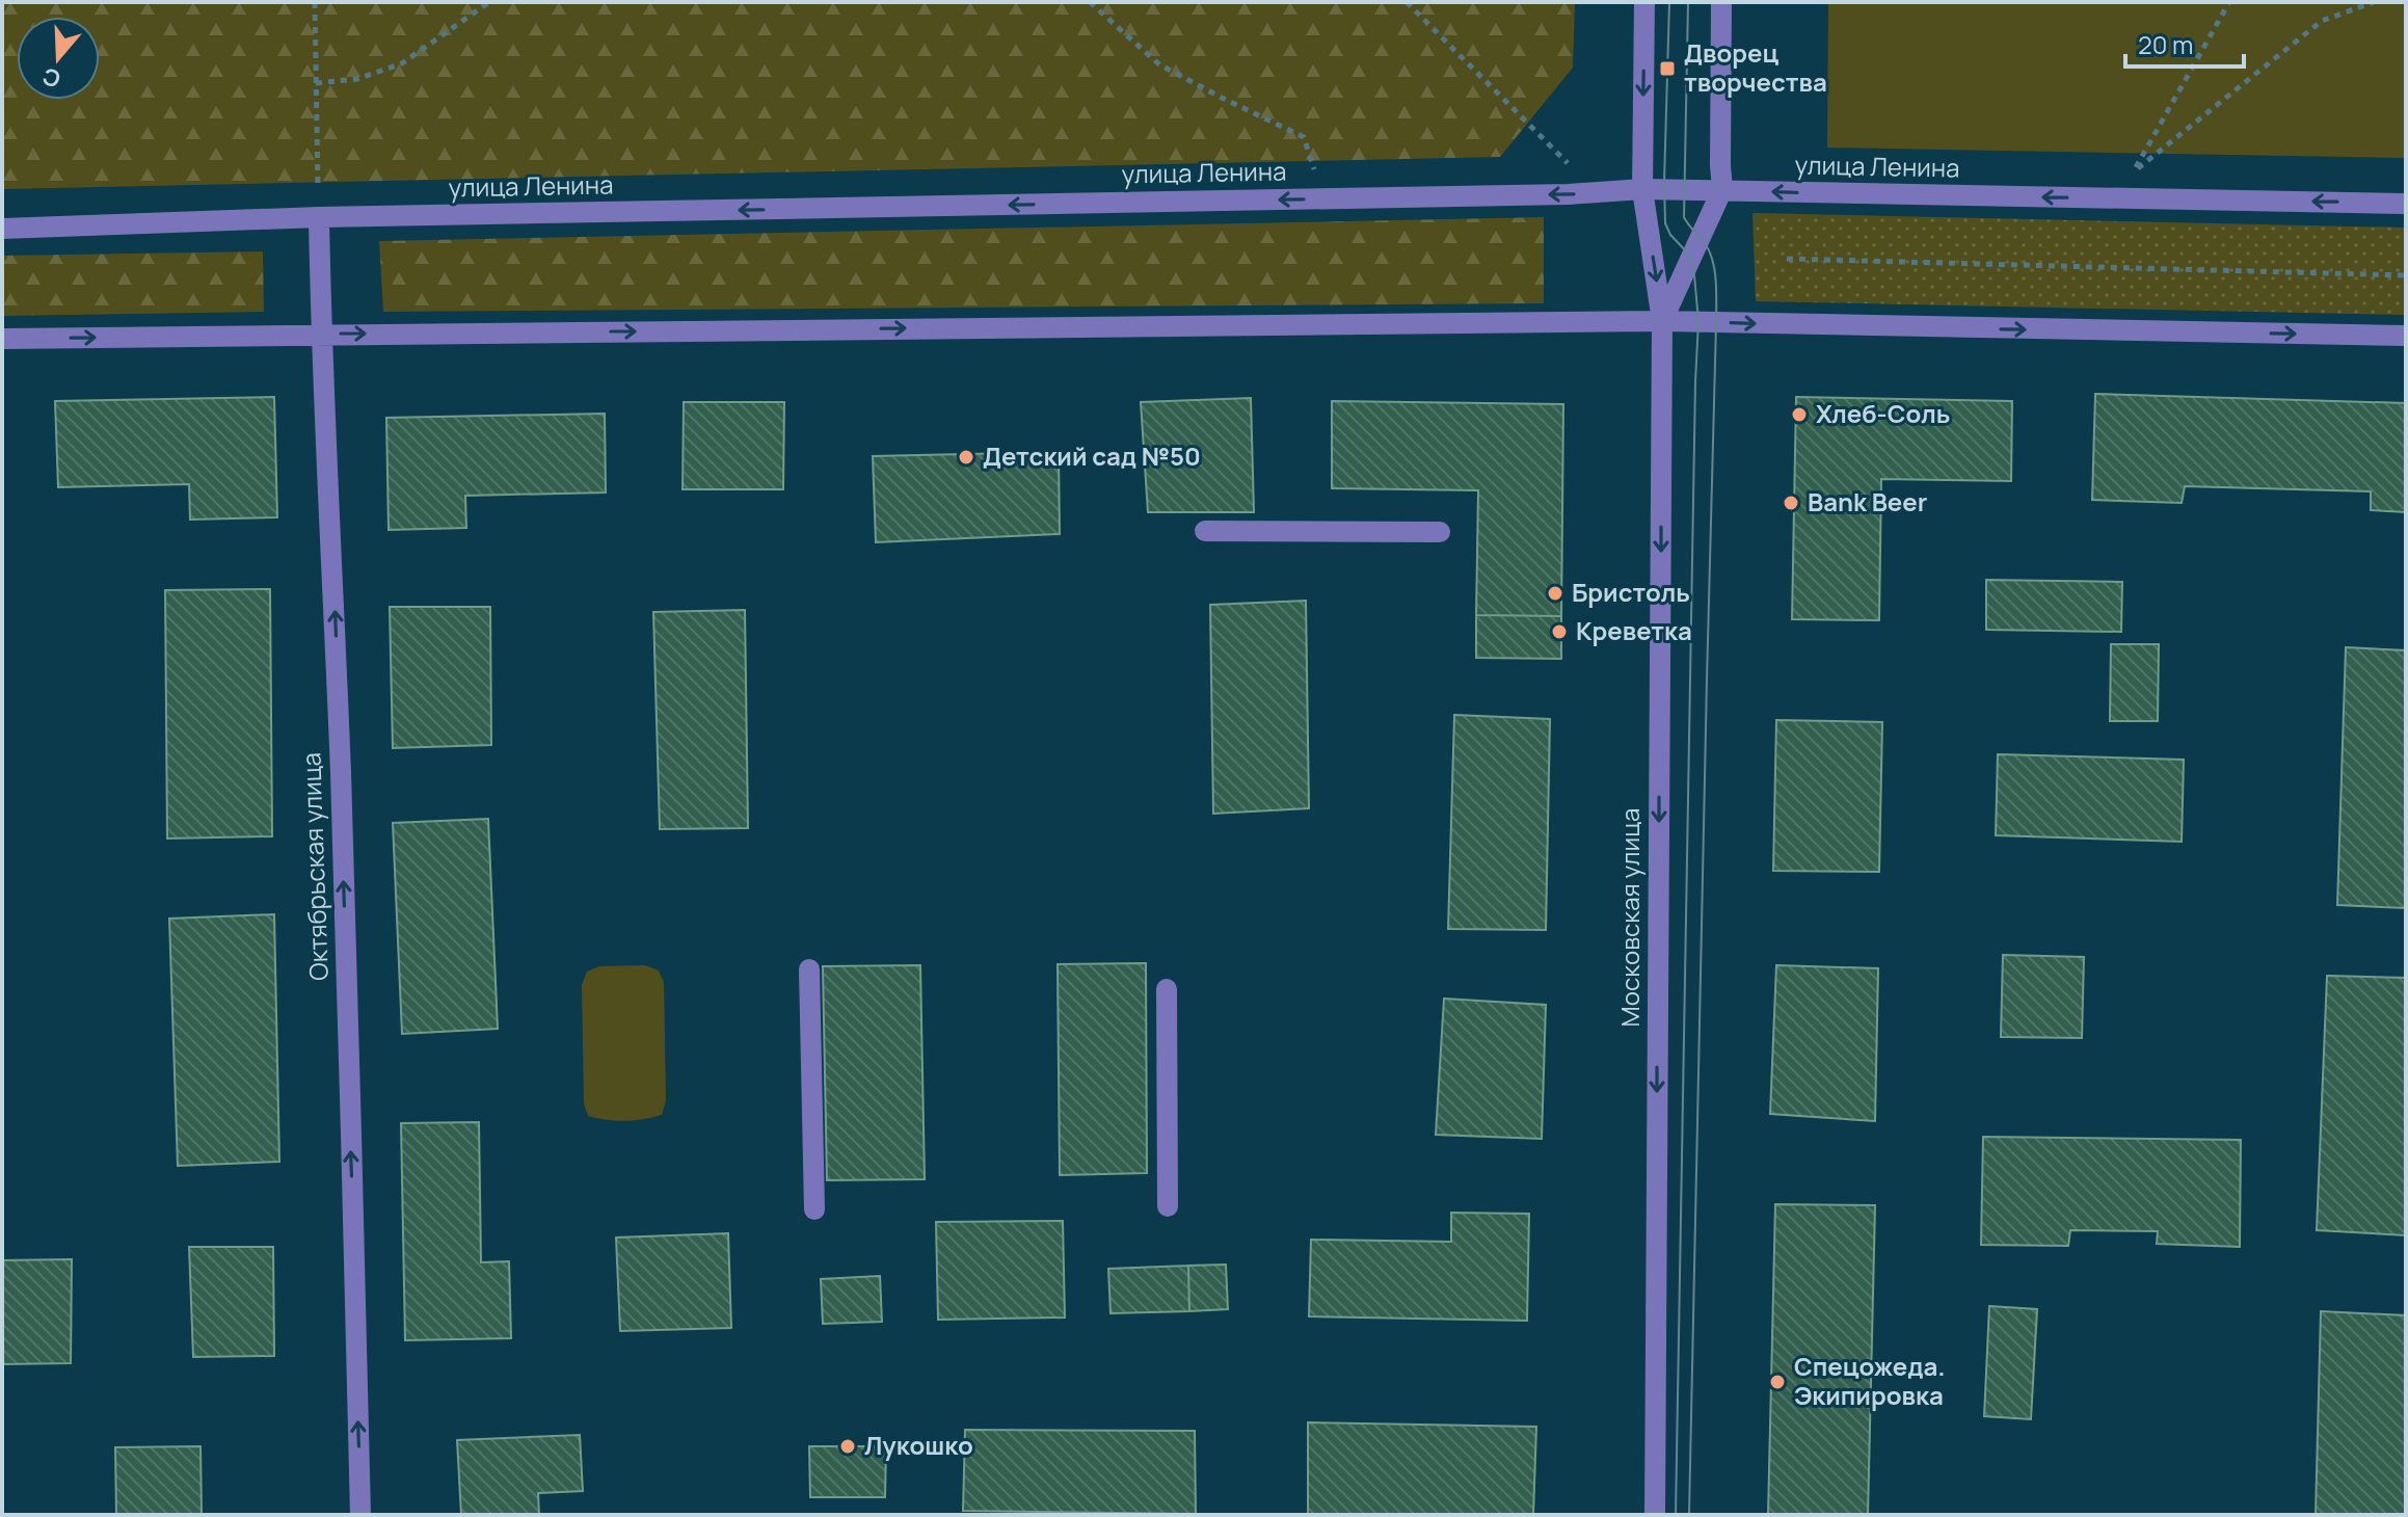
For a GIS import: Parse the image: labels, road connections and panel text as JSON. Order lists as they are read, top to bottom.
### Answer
{
  "streets": {
    "street": ["улица Ленина", "Октябрьская улица", "Московская улица"]
  },
  "crossings": [
    ["улица Ленина", "Октябрьская улица"],
    ["улица Ленина", "Московская улица"]
  ],
  "one_way": ["Октябрьская улица", "Московская улица"],
  "places": {
    "transit": ["Дворец творчества"],
    "other": [
      "Хлеб-Соль",
      "Детский сад №50",
      "Bank Beer",
      "Бристоль",
      "Креветка",
      "Спецожеда. Экипировка",
      "Лукошко"
    ]
  },
  "scale_bar": "20 m",
  "north": "bottom"
}
